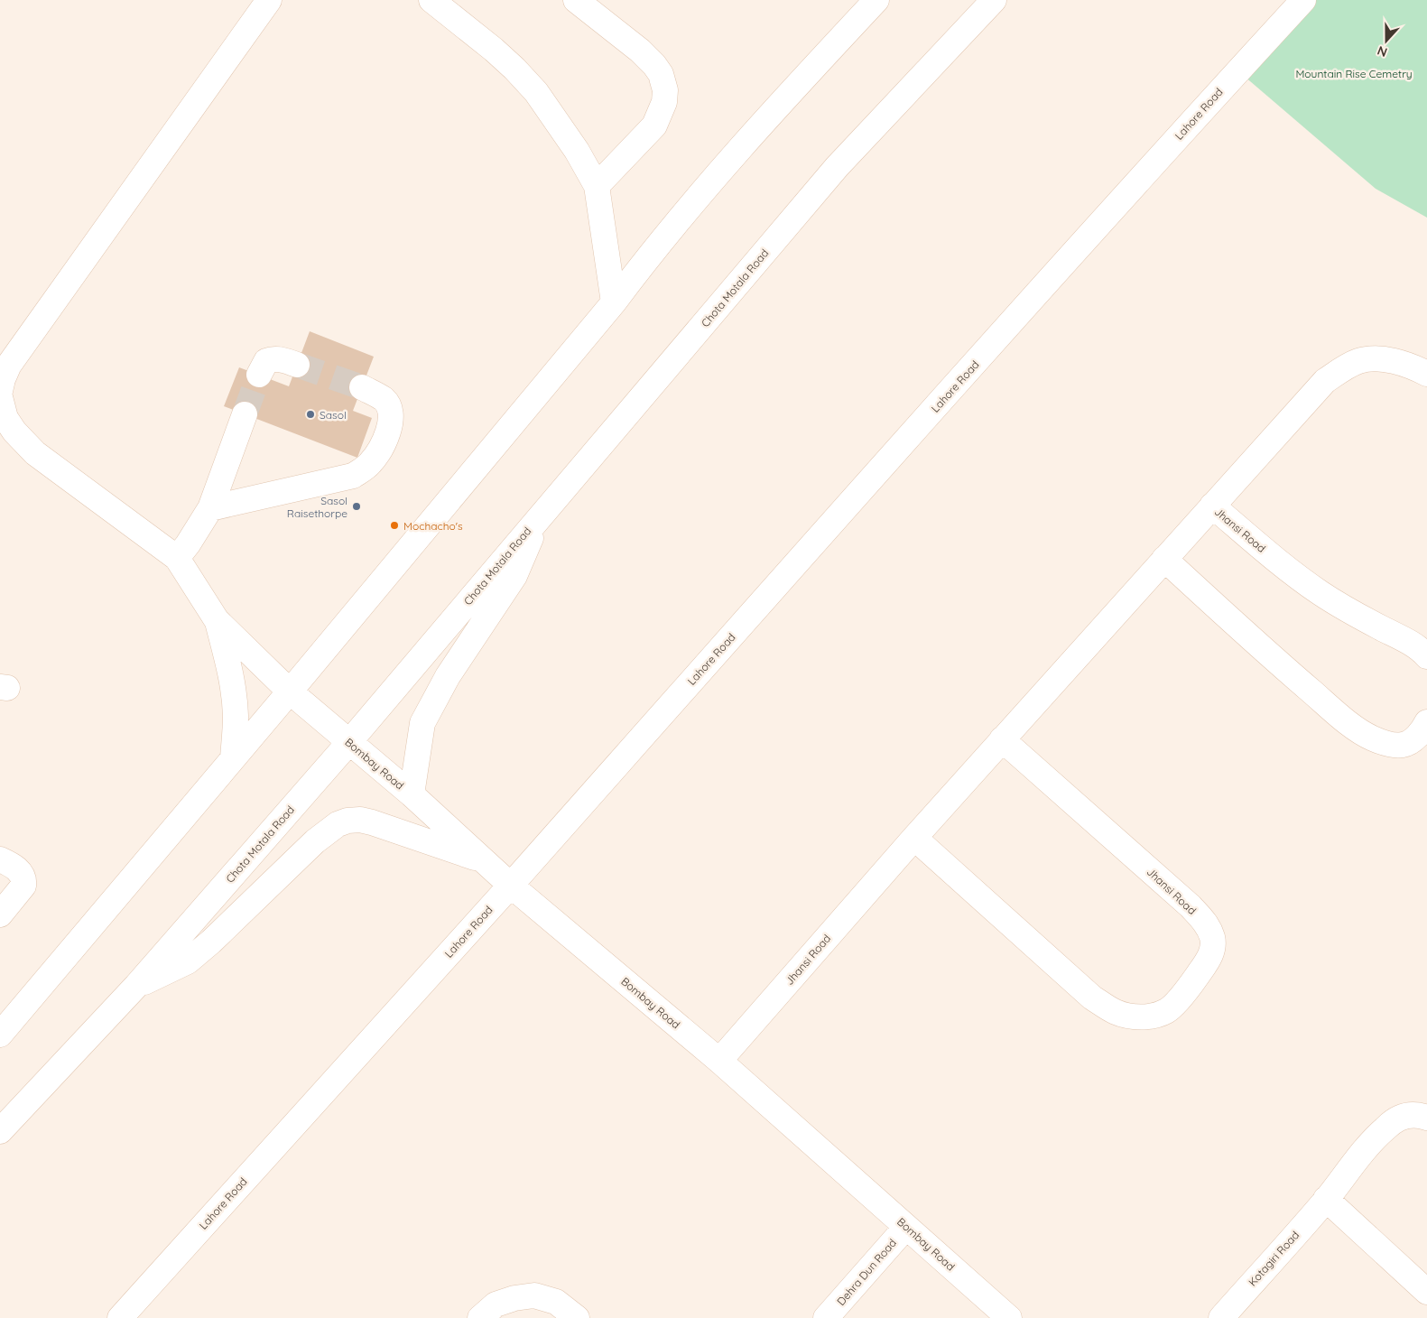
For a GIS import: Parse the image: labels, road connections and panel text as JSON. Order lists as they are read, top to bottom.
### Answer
{
  "streets": {
    "street": [
      "Lahore Road",
      "Chota Motala Road",
      "Jhansi Road",
      "Bombay Road",
      "Kotagiri Road",
      "Dehra Dun Road"
    ]
  },
  "crossings": [
    ["Lahore Road", "Bombay Road"],
    ["Chota Motala Road", "Bombay Road"],
    ["Jhansi Road", "Bombay Road"],
    ["Bombay Road", "Dehra Dun Road"]
  ],
  "parks": ["Mountain Rise Cemetry"],
  "places": ["Sasol", "Sasol Raisethorpe", "Mochacho's"],
  "north": "bottom"
}
